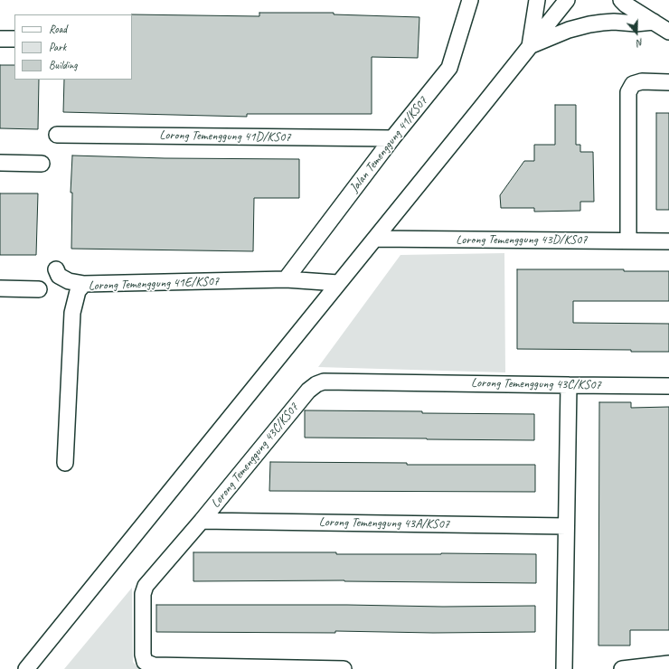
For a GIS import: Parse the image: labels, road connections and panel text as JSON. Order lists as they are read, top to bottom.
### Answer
{
  "streets": {
    "street": [
      "Lorong Temenggung 41D/KS07",
      "Jalan Temenggung 41/KS07",
      "Lorong Temenggung 43D/KS07",
      "Lorong Temenggung 41E/KS07",
      "Lorong Temenggung 43C/KS07",
      "Lorong Temenggung 43A/KS07"
    ]
  },
  "crossings": [
    ["Lorong Temenggung 41D/KS07", "Jalan Temenggung 41/KS07"],
    ["Jalan Temenggung 41/KS07", "Lorong Temenggung 41E/KS07"],
    ["Lorong Temenggung 43C/KS07", "Lorong Temenggung 43A/KS07"]
  ],
  "legend": ["Road", "Park", "Building"],
  "north": "bottom"
}
